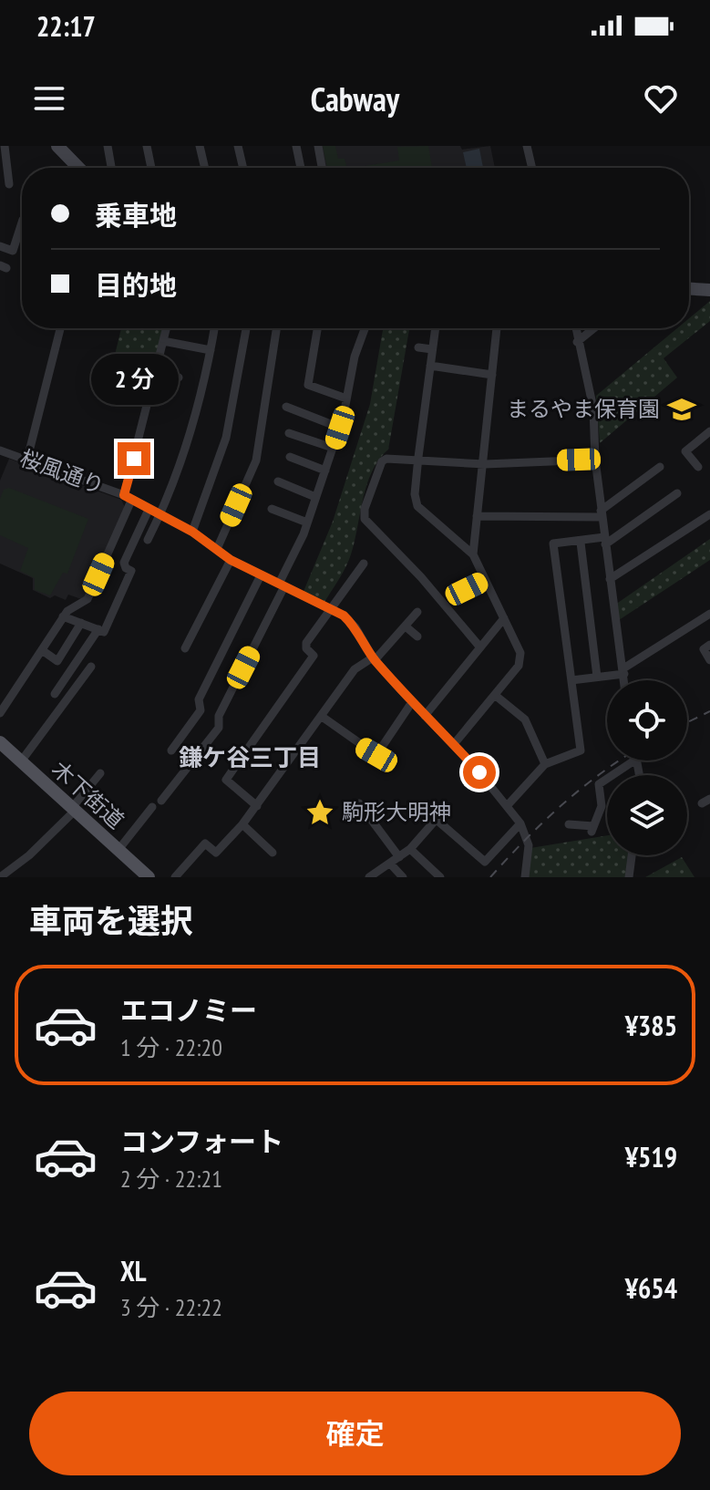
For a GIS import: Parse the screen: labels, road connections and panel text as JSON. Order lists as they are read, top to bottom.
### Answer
{
  "streets": {
    "main road": ["木下街道"],
    "street": ["桜風通り"]
  },
  "districts": ["鎌ケ谷三丁目"],
  "places": {
    "school or university": ["まるやま保育園"],
    "place": ["駒形大明神"]
  },
  "page": {
    "status": "22:17",
    "header": "Cabway",
    "banner": ["乗車地", "目的地"],
    "bubble": "2 分",
    "heading": "車両を選択",
    "list": [
      {
        "name": "エコノミー",
        "note": "1 分 · 22:20",
        "value": "¥385"
      },
      {
        "name": "コンフォート",
        "note": "2 分 · 22:21",
        "value": "¥519"
      },
      {
        "name": "XL",
        "note": "3 分 · 22:22",
        "value": "¥654"
      }
    ],
    "buttons": "確定"
  }
}
